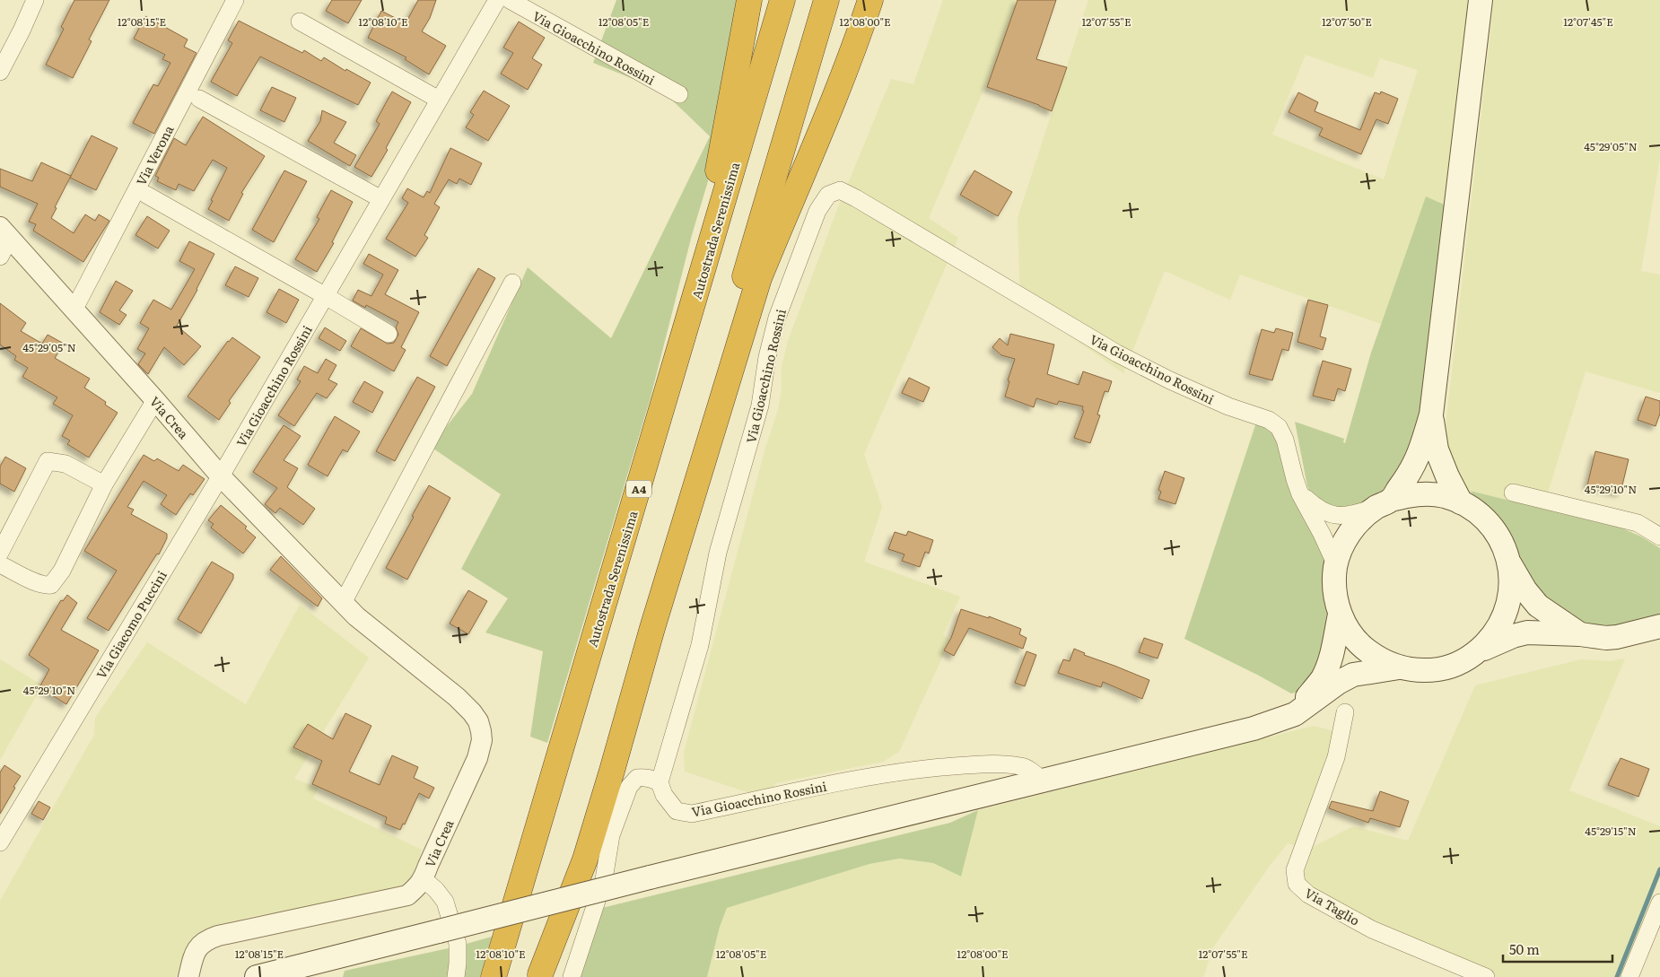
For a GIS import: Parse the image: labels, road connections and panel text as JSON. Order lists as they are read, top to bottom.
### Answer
{
  "streets": {
    "highway": ["Autostrada Serenissima", "A4"],
    "street": [
      "Via Gioacchino Rossini",
      "Via Verona",
      "Via Crea",
      "Via Giacomo Puccini",
      "Via Taglio"
    ]
  },
  "crossings": [
    ["Via Gioacchino Rossini", "Via Crea"],
    ["Via Gioacchino Rossini", "Via Giacomo Puccini"],
    ["Via Verona", "Via Crea"],
    ["Via Crea", "Via Giacomo Puccini"]
  ],
  "scale_bar": "50 m",
  "coordinates": [
    "12°08'15\"E",
    "12°08'10\"E",
    "12°08'05\"E",
    "12°08'00\"E",
    "12°07'55\"E",
    "12°07'50\"E",
    "12°07'45\"E",
    "45°29'05\"N",
    "45°29'10\"N",
    "45°29'15\"N"
  ]
}
